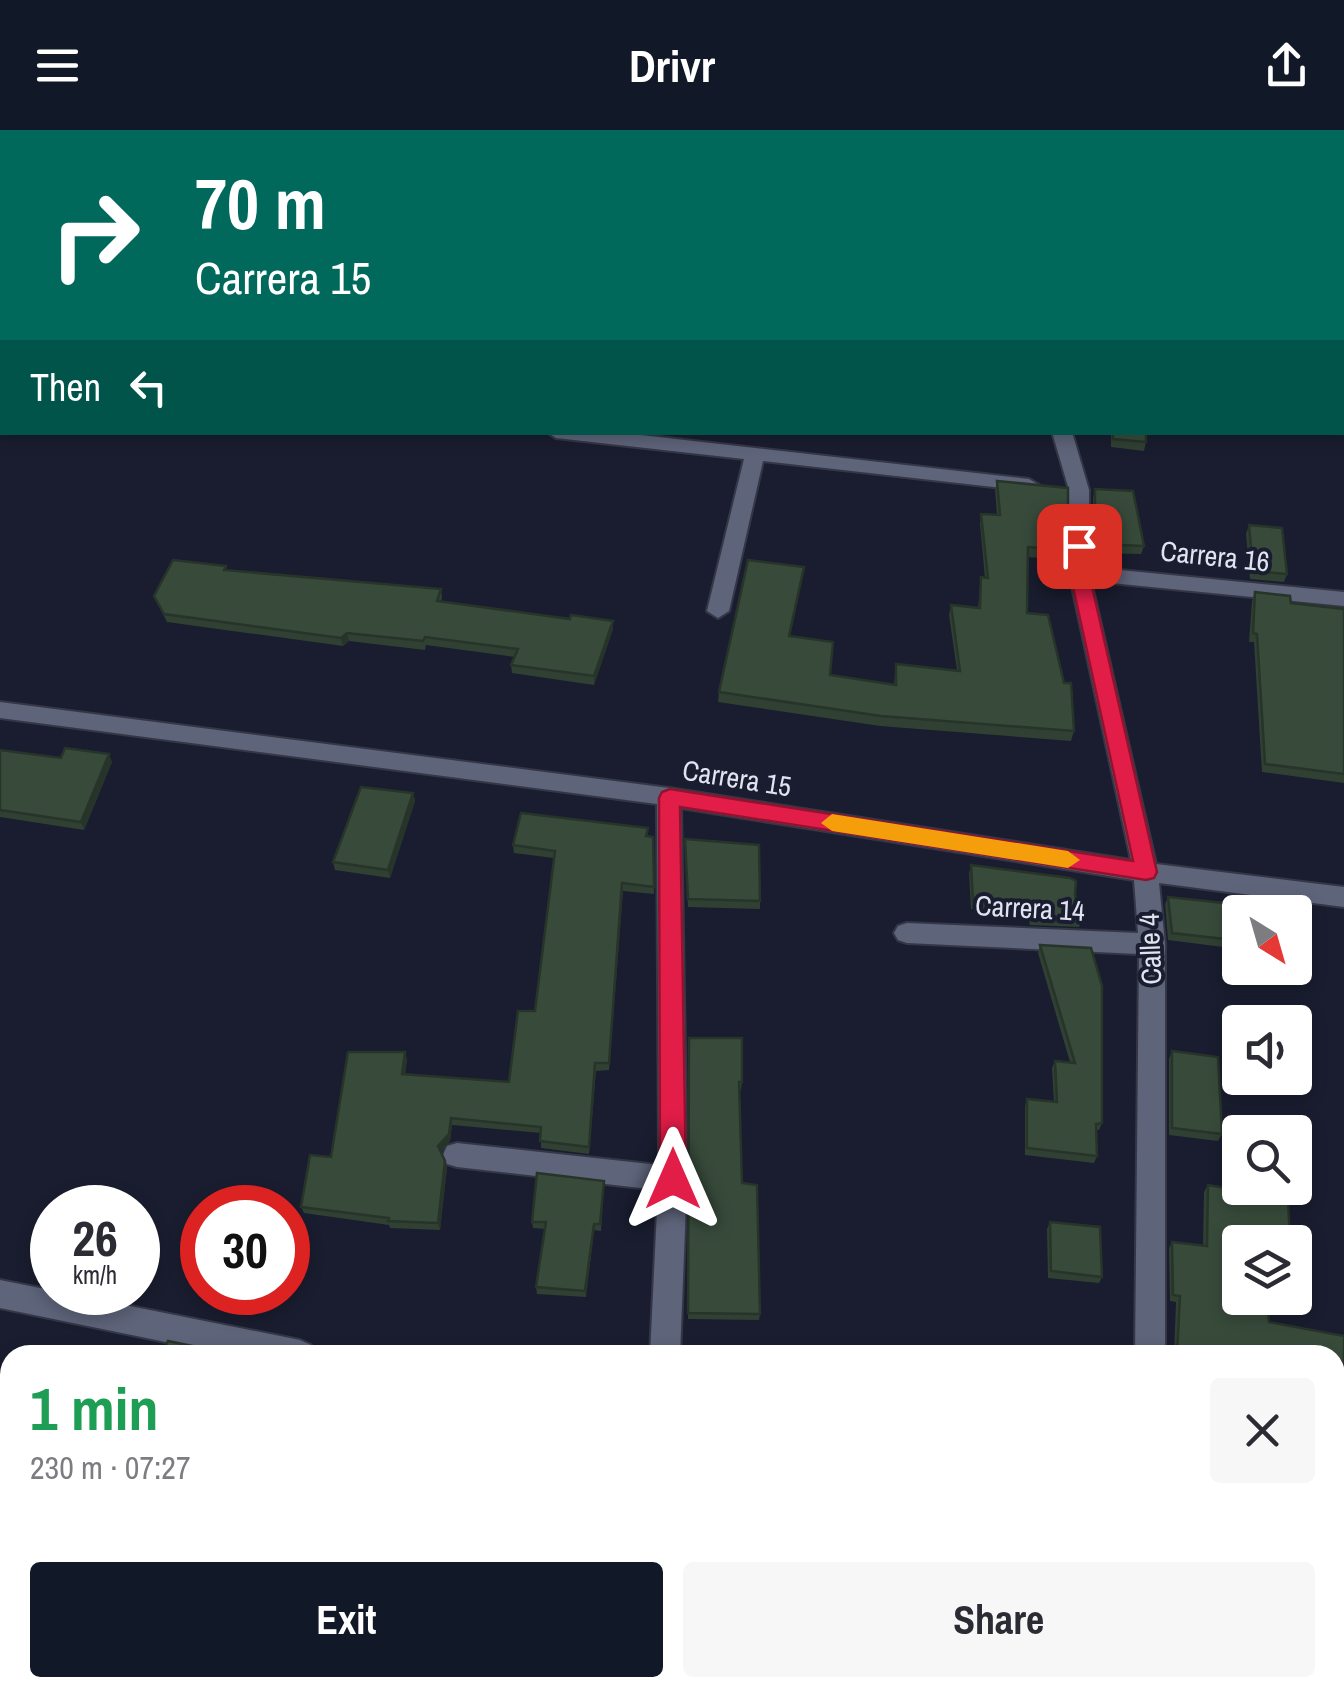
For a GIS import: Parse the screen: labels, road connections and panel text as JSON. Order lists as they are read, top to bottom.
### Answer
{
  "streets": {
    "street": [
      "Carrera 16",
      "Carrera 15",
      "Carrera 14",
      "Calle 4"
    ]
  },
  "crossings": [
    ["Carrera 16", "Calle 4"],
    ["Carrera 15", "Calle 4"],
    ["Carrera 14", "Calle 4"]
  ],
  "north": "bottom right",
  "page": {
    "header": "Drivr",
    "turn": ["70 m", "Carrera 15"],
    "then": "Then",
    "speed": "26 km/h",
    "limit": "30",
    "heading": ["1 min", "230 m · 07:27"],
    "buttons": ["Exit", "Share"]
  }
}
